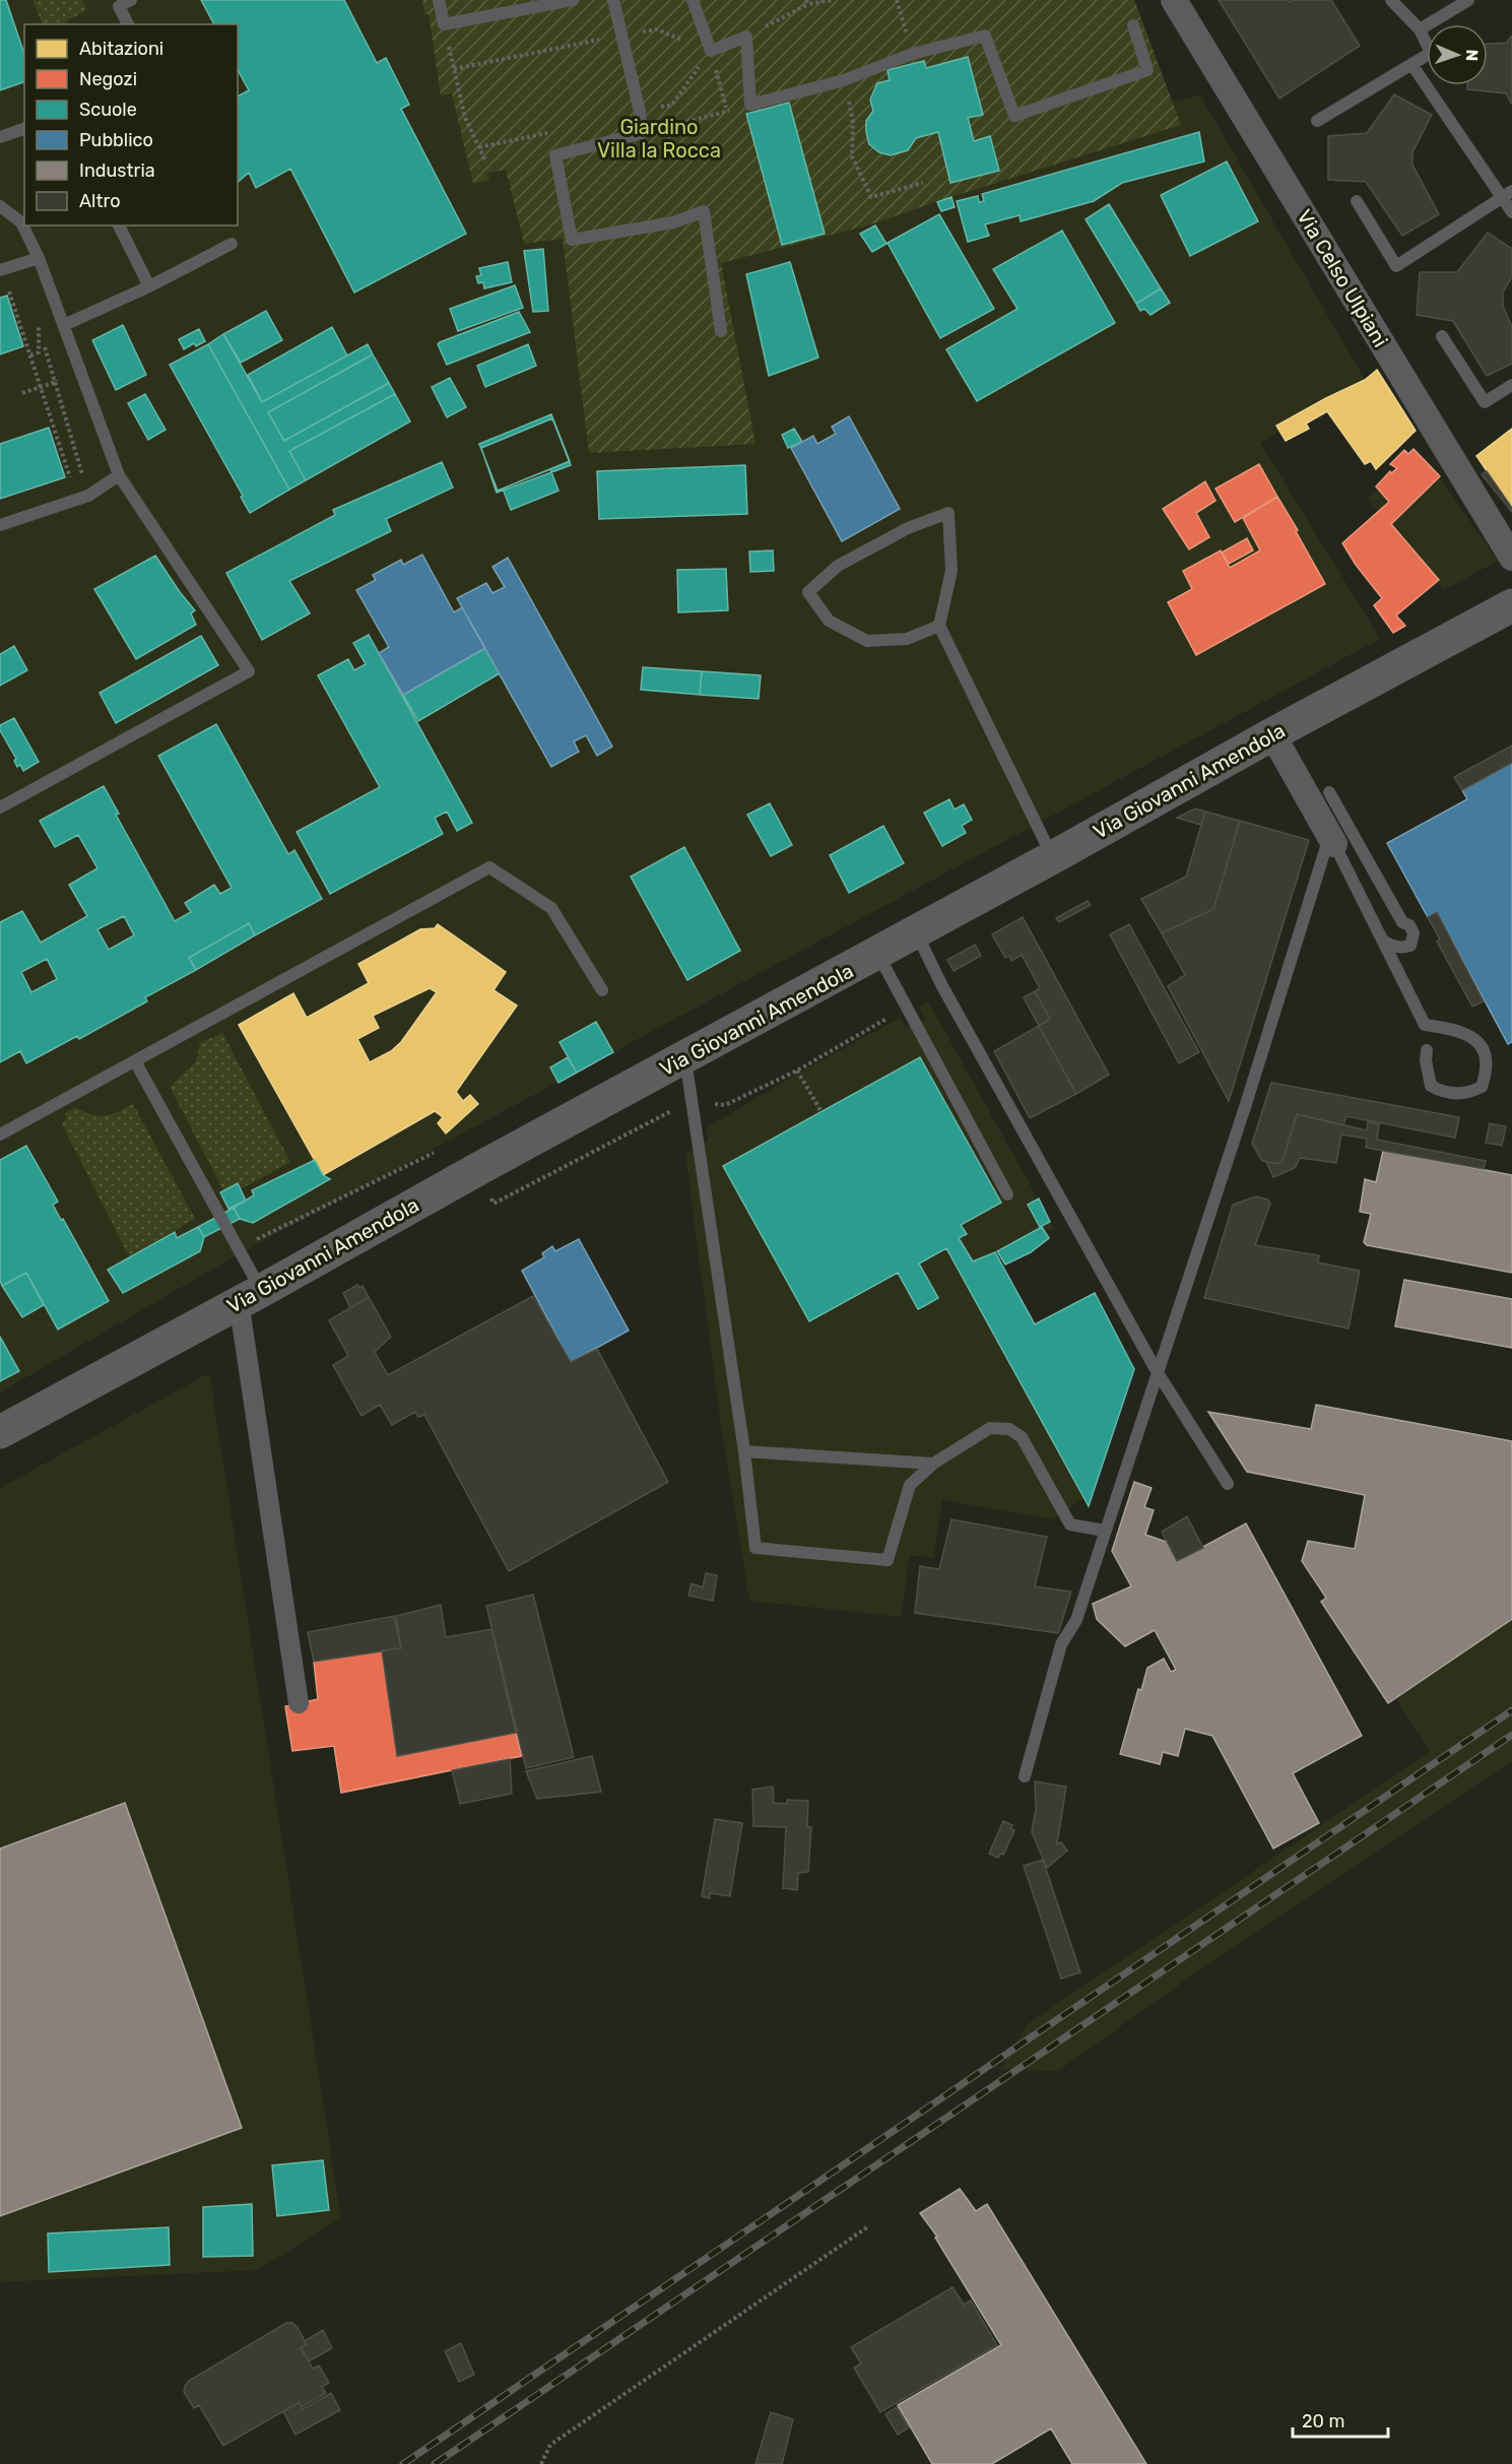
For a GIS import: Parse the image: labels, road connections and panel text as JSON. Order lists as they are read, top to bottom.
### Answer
{
  "streets": {
    "main road": ["Via Giovanni Amendola"],
    "street": ["Via Celso Ulpiani"]
  },
  "parks": ["Giardino Villa la Rocca"],
  "legend": [
    "Abitazioni",
    "Negozi",
    "Scuole",
    "Pubblico",
    "Industria",
    "Altro"
  ],
  "scale_bar": "20 m",
  "north": "right"
}
